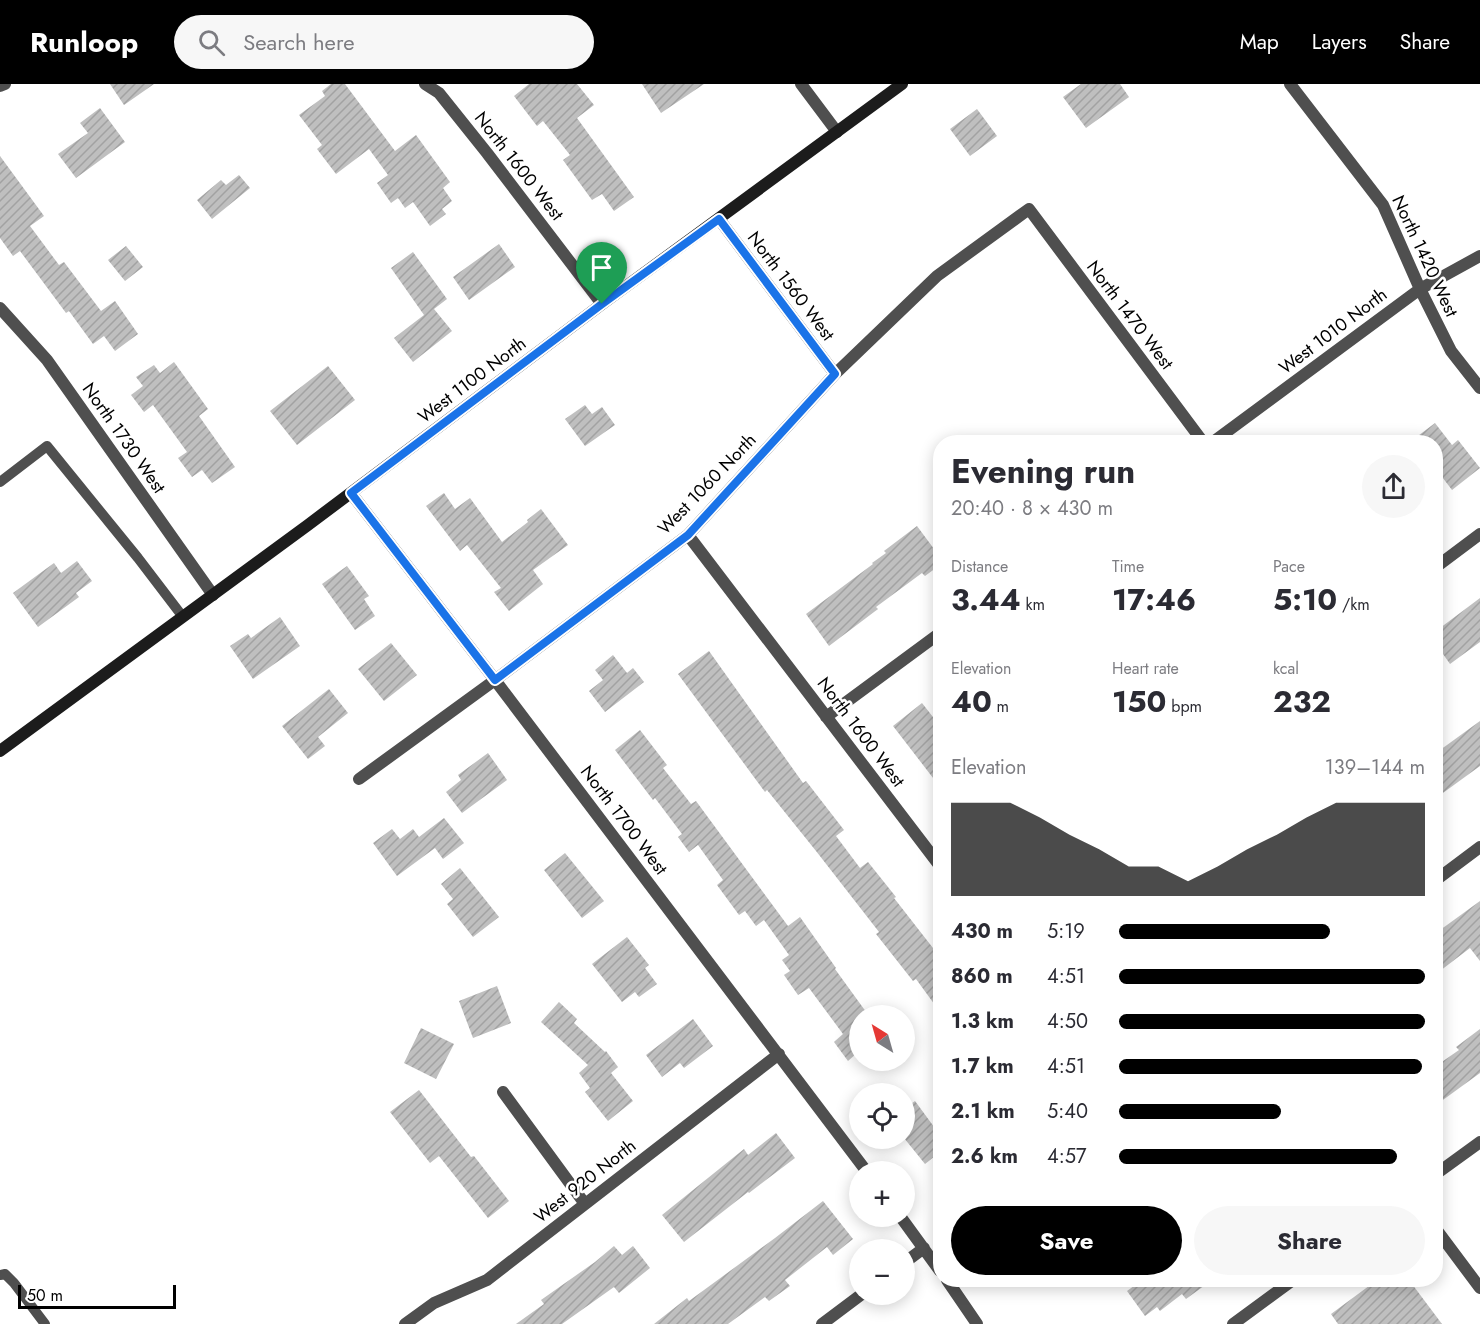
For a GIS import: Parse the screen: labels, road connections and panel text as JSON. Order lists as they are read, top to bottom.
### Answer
{
  "streets": {
    "main road": ["West 1100 North"],
    "street": [
      "North 1600 West",
      "North 1420 West",
      "North 1560 West",
      "North 1470 West",
      "West 1010 North",
      "North 1730 West",
      "West 1060 North",
      "North 1700 West",
      "West 920 North"
    ]
  },
  "crossings": [
    ["North 1600 West", "West 1100 North"],
    ["North 1600 West", "West 1060 North"],
    ["North 1420 West", "West 1010 North"],
    ["North 1560 West", "West 1100 North"],
    ["North 1560 West", "West 1060 North"],
    ["North 1470 West", "West 1060 North"],
    ["West 1100 North", "North 1730 West"],
    ["West 1100 North", "North 1700 West"],
    ["West 1060 North", "North 1700 West"],
    ["North 1700 West", "West 920 North"]
  ],
  "scale_bar": "50 m",
  "north": "top left",
  "page": {
    "header": "Runloop",
    "search": "Search here",
    "nav": ["Map", "Layers", "Share"],
    "heading": ["Evening run", "20:40 · 8 × 430 m"],
    "stats": [
      ["Distance", "3.44 km"],
      ["Time", "17:46"],
      ["Pace", "5:10 /km"],
      ["Elevation", "40 m"],
      ["Heart rate", "150 bpm"],
      ["kcal", "232"]
    ],
    "chart": ["Elevation", "139–144 m"],
    "list": [
      {
        "name": "430 m",
        "note": "5:19"
      },
      {
        "name": "860 m",
        "note": "4:51"
      },
      {
        "name": "1.3 km",
        "note": "4:50"
      },
      {
        "name": "1.7 km",
        "note": "4:51"
      },
      {
        "name": "2.1 km",
        "note": "5:40"
      },
      {
        "name": "2.6 km",
        "note": "4:57"
      }
    ],
    "map_buttons": ["+", "−"],
    "buttons": ["Save", "Share"],
    "scale": "50 m"
  }
}
